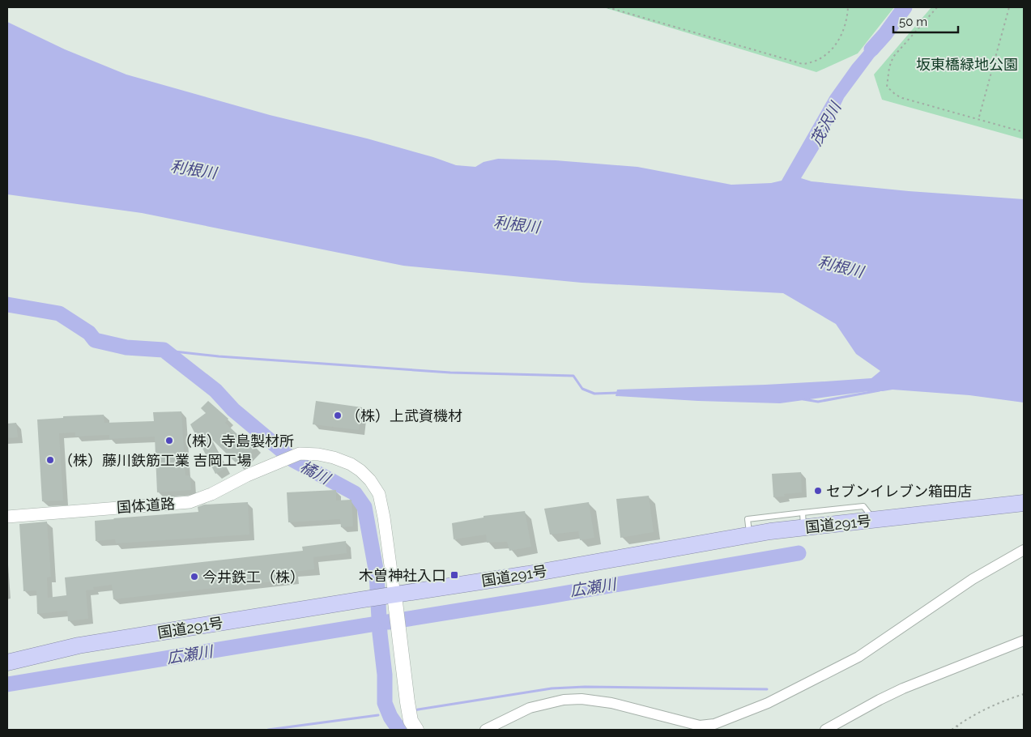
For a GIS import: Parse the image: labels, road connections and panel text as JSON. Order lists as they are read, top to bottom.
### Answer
{
  "streets": {
    "highway": ["国道291号"],
    "street": ["国体道路"]
  },
  "crossings": [
    ["国体道路", "国道291号"]
  ],
  "water": [
    "茂沢川",
    "利根川",
    "橘川",
    "広瀬川"
  ],
  "parks": ["坂東橋緑地公園"],
  "places": {
    "other": [
      "（株）上武資機材",
      "（株）寺島製材所",
      "（株）藤川鉄筋工業 吉岡工場",
      "セブンイレブン箱田店",
      "今井鉄工（株）"
    ],
    "transit": ["木曽神社入口"]
  },
  "scale_bar": "50 m"
}
